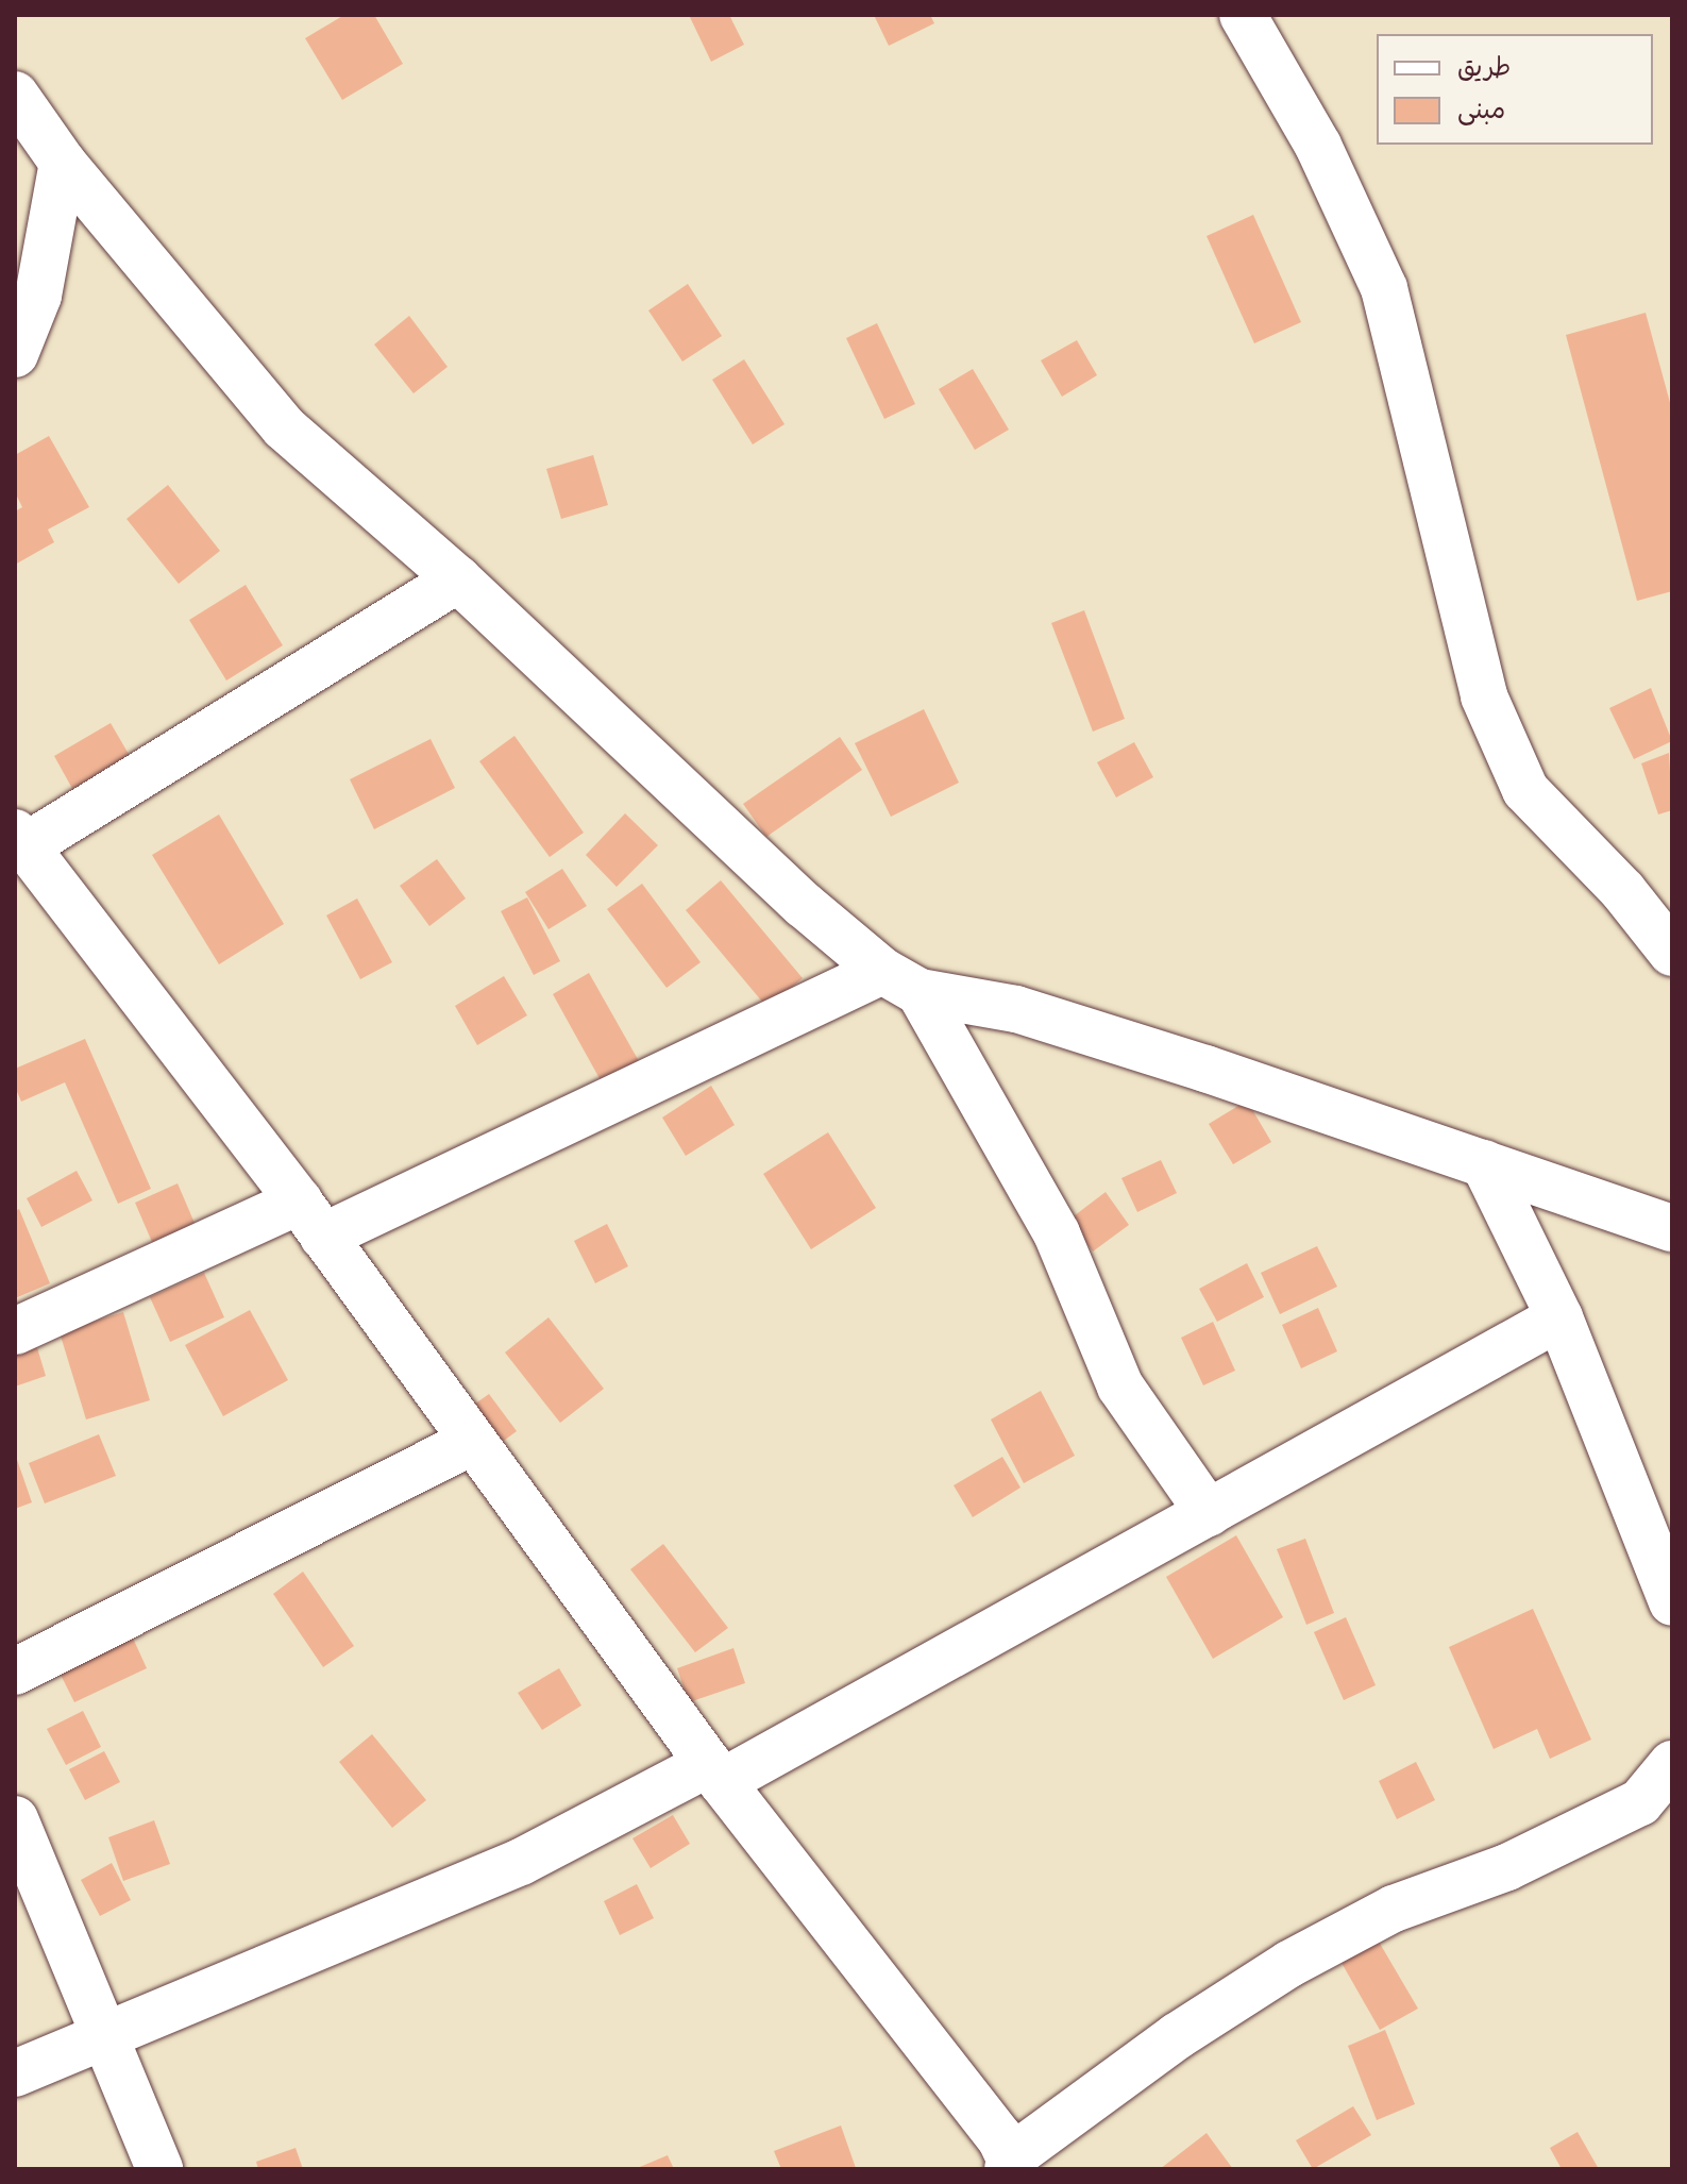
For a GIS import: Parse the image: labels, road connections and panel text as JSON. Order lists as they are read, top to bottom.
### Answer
{
  "legend": ["طريق", "مبنى"]
}
